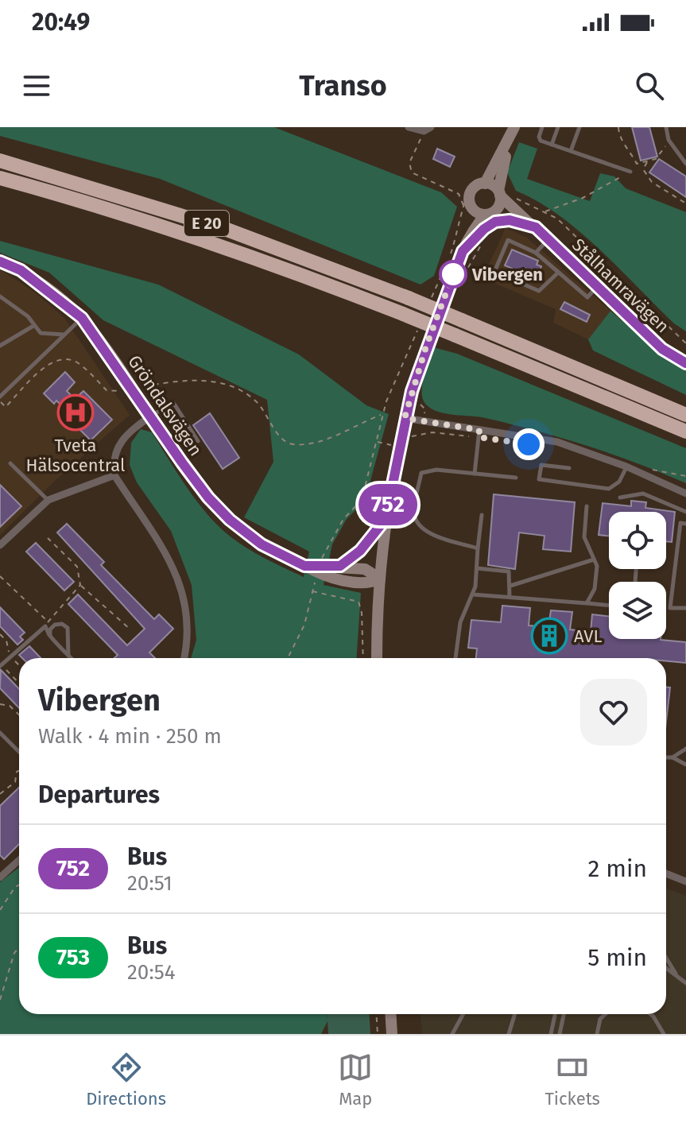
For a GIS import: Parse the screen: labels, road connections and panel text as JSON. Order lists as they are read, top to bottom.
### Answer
{
  "streets": {
    "highway": ["E 20"],
    "main road": ["Stålhamravägen", "Gröndalsvägen"]
  },
  "places": {
    "other": ["Vibergen"],
    "hospital": ["Tveta Hälsocentral"],
    "building": ["AVL"]
  },
  "lines": ["bus line 752"],
  "page": {
    "status": "20:49",
    "header": "Transo",
    "on_map": "752",
    "heading": [
      ["Vibergen", "Walk · 4 min · 250 m"],
      "Departures"
    ],
    "list": [
      {
        "mark": "752",
        "name": "Bus",
        "note": "20:51",
        "value": "2 min"
      },
      {
        "mark": "753",
        "name": "Bus",
        "note": "20:54",
        "value": "5 min"
      }
    ],
    "tabs": ["Directions", "Map", "Tickets"]
  }
}
